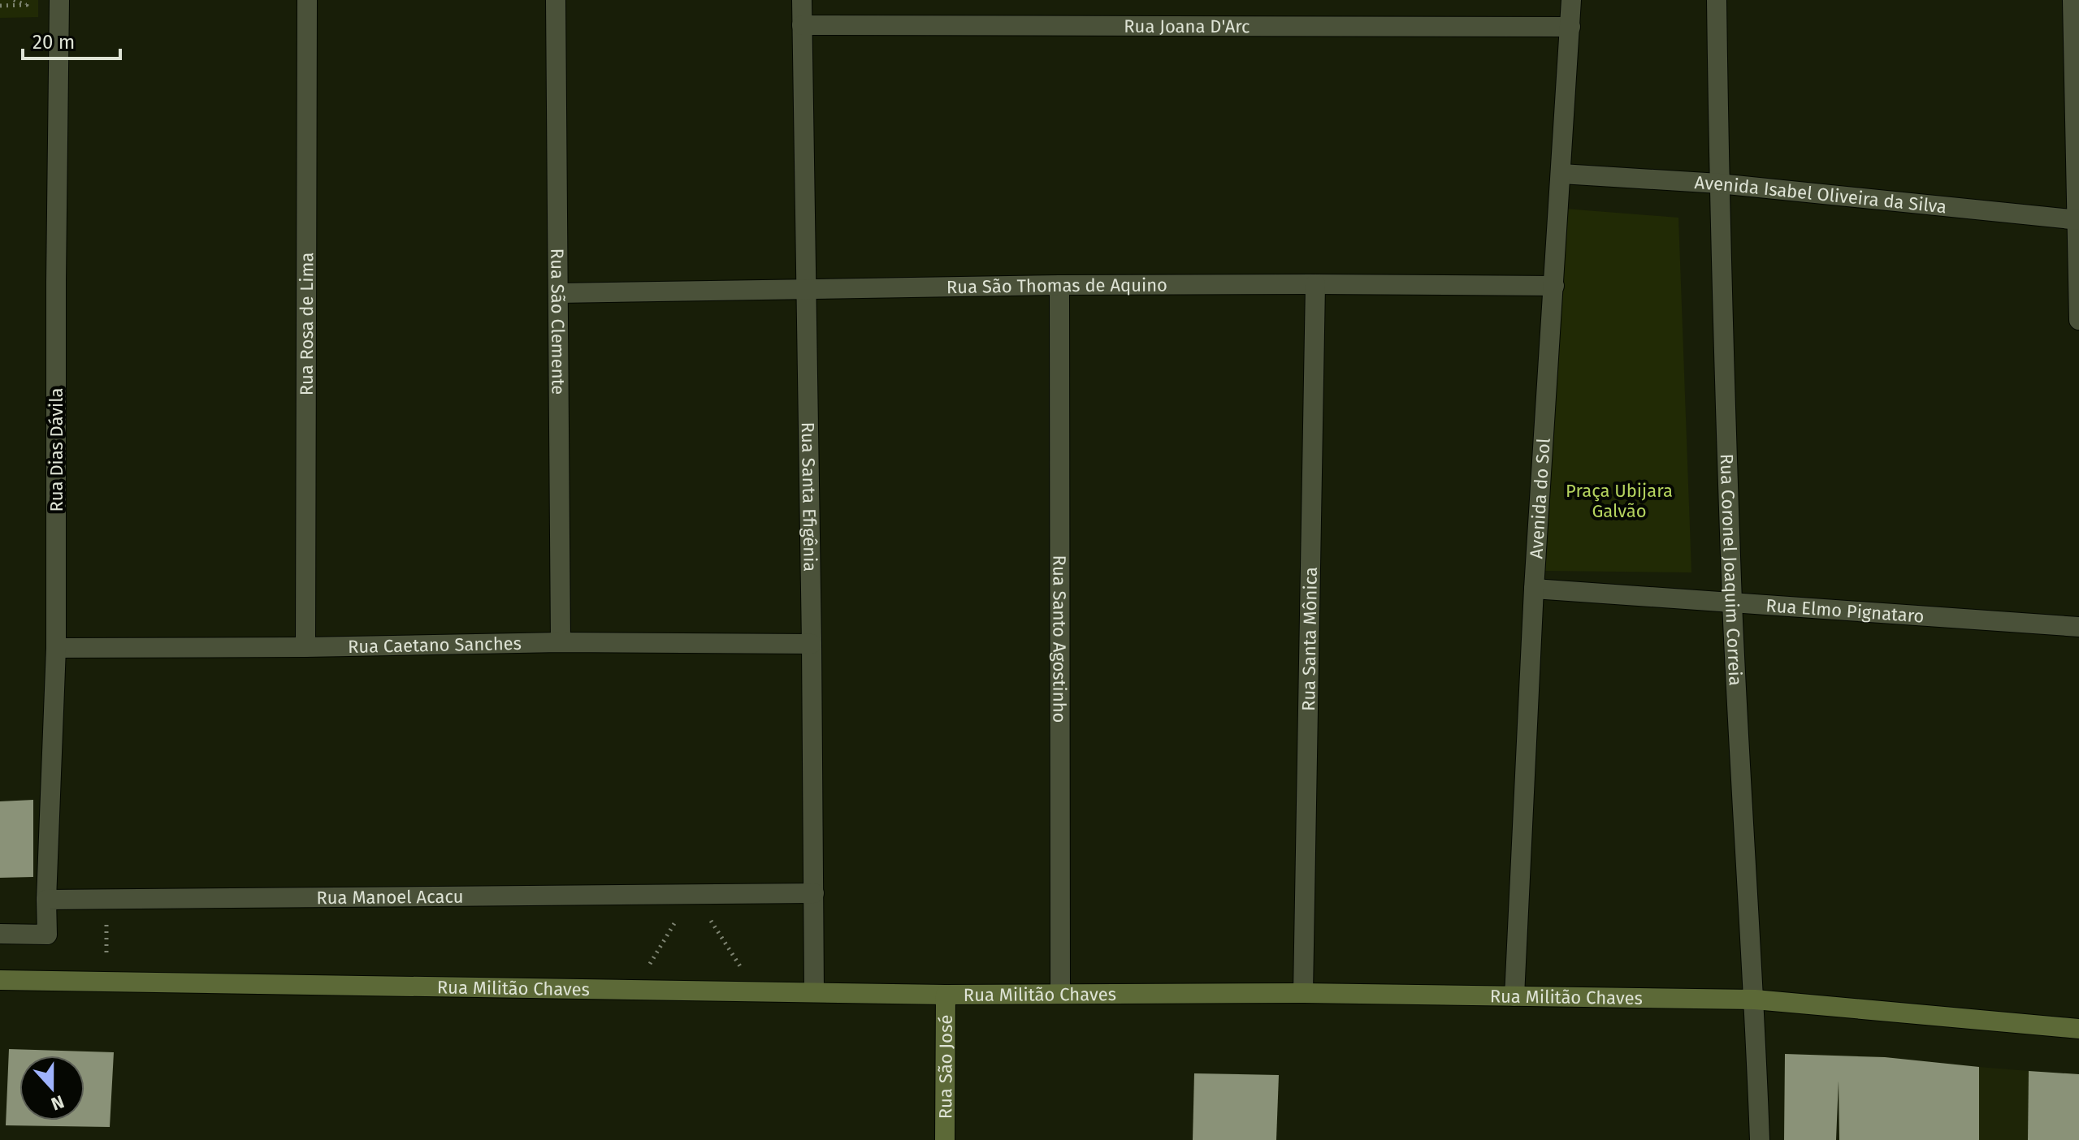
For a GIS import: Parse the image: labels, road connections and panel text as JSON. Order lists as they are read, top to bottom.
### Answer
{
  "streets": {
    "street": [
      "Rua Joana D'Arc",
      "Avenida Isabel Oliveira da Silva",
      "Rua São Thomas de Aquino",
      "Rua São Clemente",
      "Rua Rosa de Lima",
      "Rua Dias Dávila",
      "Rua Santa Efigênia",
      "Avenida do Sol",
      "Rua Coronel Joaquim Correia",
      "Rua Elmo Pignataro",
      "Rua Santa Mônica",
      "Rua Santo Agostinho",
      "Rua Caetano Sanches",
      "Rua Manoel Acacu",
      "Rua Militão Chaves",
      "Rua São José"
    ]
  },
  "crossings": [
    ["Rua Joana D'Arc", "Rua Santa Efigênia"],
    ["Rua Joana D'Arc", "Avenida do Sol"],
    ["Avenida Isabel Oliveira da Silva", "Avenida do Sol"],
    ["Avenida Isabel Oliveira da Silva", "Rua Coronel Joaquim Correia"],
    ["Rua São Thomas de Aquino", "Rua São Clemente"],
    ["Rua São Thomas de Aquino", "Rua Santa Efigênia"],
    ["Rua São Thomas de Aquino", "Avenida do Sol"],
    ["Rua São Thomas de Aquino", "Rua Santa Mônica"],
    ["Rua São Thomas de Aquino", "Rua Santo Agostinho"],
    ["Rua São Clemente", "Rua Caetano Sanches"],
    ["Rua Rosa de Lima", "Rua Caetano Sanches"],
    ["Rua Dias Dávila", "Rua Caetano Sanches"],
    ["Rua Dias Dávila", "Rua Manoel Acacu"],
    ["Rua Santa Efigênia", "Rua Caetano Sanches"],
    ["Rua Santa Efigênia", "Rua Manoel Acacu"],
    ["Rua Santa Efigênia", "Rua Militão Chaves"],
    ["Avenida do Sol", "Rua Elmo Pignataro"],
    ["Avenida do Sol", "Rua Militão Chaves"],
    ["Rua Coronel Joaquim Correia", "Rua Elmo Pignataro"],
    ["Rua Coronel Joaquim Correia", "Rua Militão Chaves"],
    ["Rua Santa Mônica", "Rua Militão Chaves"],
    ["Rua Santo Agostinho", "Rua Militão Chaves"],
    ["Rua Militão Chaves", "Rua São José"]
  ],
  "parks": ["Praça Ubijara Galvão"],
  "scale_bar": "20 m",
  "north": "bottom"
}
